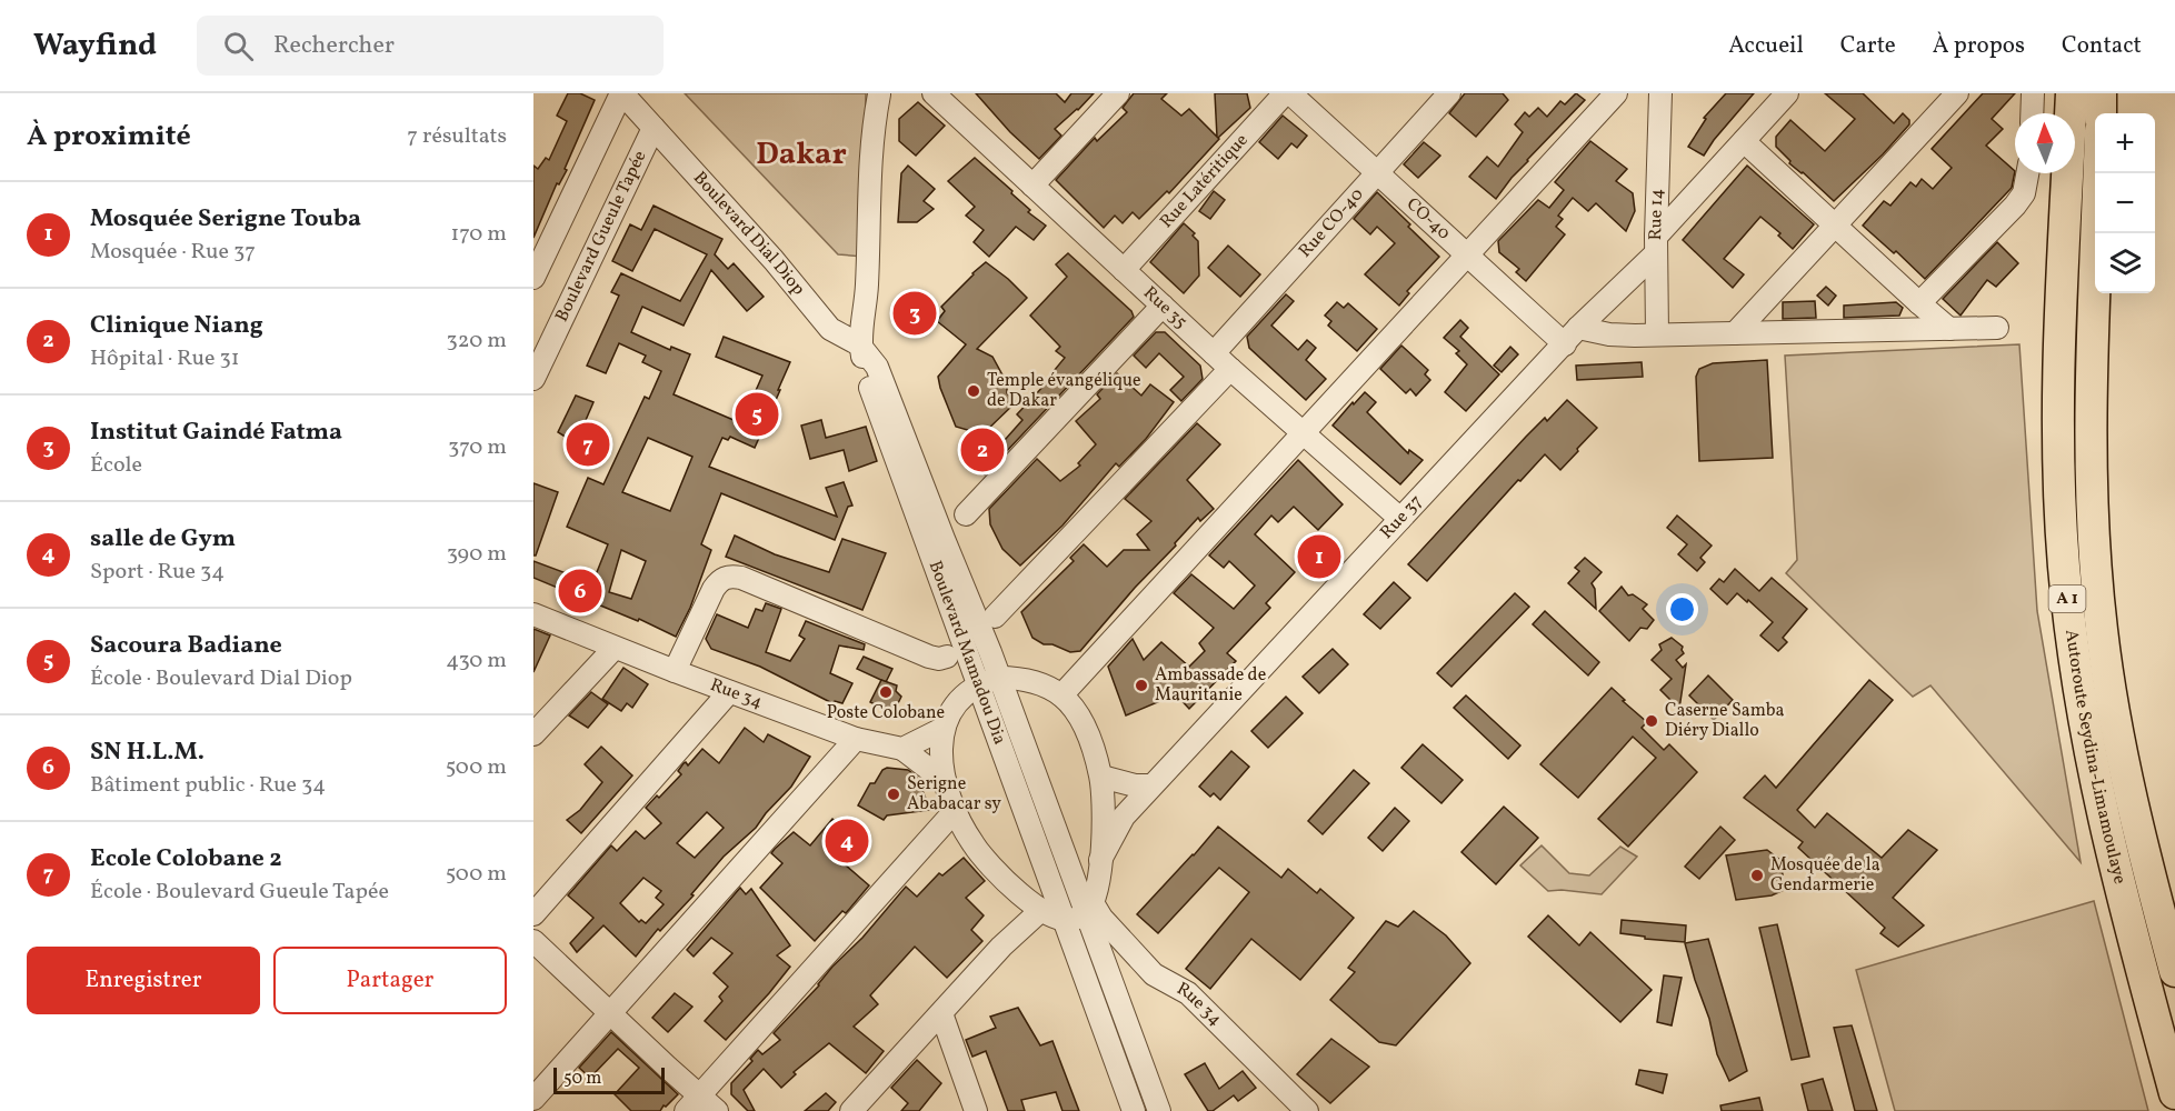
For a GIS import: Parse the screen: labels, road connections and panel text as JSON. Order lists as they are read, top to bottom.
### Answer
{
  "streets": {
    "highway": ["A 1", "Autoroute Seydina-Limamoulaye"],
    "street": [
      "Rue Latéritique",
      "Rue 14",
      "CO-40",
      "Rue CO-40",
      "Boulevard Dial Diop",
      "Boulevard Gueule Tapée",
      "Rue 35",
      "Rue 37",
      "Boulevard Mamadou Dia",
      "Rue 34"
    ]
  },
  "crossings": [
    ["Rue Latéritique", "Rue 35"],
    ["Rue 14", "Rue 37"],
    ["CO-40", "Rue CO-40"],
    ["CO-40", "Rue 37"],
    ["Rue CO-40", "Rue 35"],
    ["Boulevard Dial Diop", "Boulevard Gueule Tapée"],
    ["Boulevard Dial Diop", "Boulevard Mamadou Dia"],
    ["Rue 35", "Rue 37"],
    ["Boulevard Mamadou Dia", "Rue 34"]
  ],
  "districts": ["Dakar"],
  "places": [
    "Temple évangélique de Dakar",
    "Ambassade de Mauritanie",
    "Poste Colobane",
    "Caserne Samba Diéry Diallo",
    "Serigne Ababacar sy",
    "Mosquée de la Gendarmerie"
  ],
  "scale_bar": "50 m",
  "north": "top",
  "page": {
    "header": "Wayfind",
    "search": "Rechercher",
    "nav": [
      "Accueil",
      "Carte",
      "À propos",
      "Contact"
    ],
    "heading": ["À proximité", "7 résultats"],
    "map_buttons": ["+", "−"],
    "list": [
      {
        "mark": "1",
        "name": "Mosquée Serigne Touba",
        "note": "Mosquée · Rue 37",
        "value": "170 m"
      },
      {
        "mark": "2",
        "name": "Clinique Niang",
        "note": "Hôpital · Rue 31",
        "value": "320 m"
      },
      {
        "mark": "3",
        "name": "Institut Gaindé Fatma",
        "note": "École",
        "value": "370 m"
      },
      {
        "mark": "4",
        "name": "salle de Gym",
        "note": "Sport · Rue 34",
        "value": "390 m"
      },
      {
        "mark": "5",
        "name": "Sacoura Badiane",
        "note": "École · Boulevard Dial Diop",
        "value": "430 m"
      },
      {
        "mark": "6",
        "name": "SN H.L.M.",
        "note": "Bâtiment public · Rue 34",
        "value": "500 m"
      },
      {
        "mark": "7",
        "name": "Ecole Colobane 2",
        "note": "École · Boulevard Gueule Tapée",
        "value": "500 m"
      }
    ],
    "pins": [
      "3",
      "5",
      "7",
      "2",
      "1",
      "6",
      "4"
    ],
    "buttons": ["Enregistrer", "Partager"],
    "scale": "50 m"
  }
}
